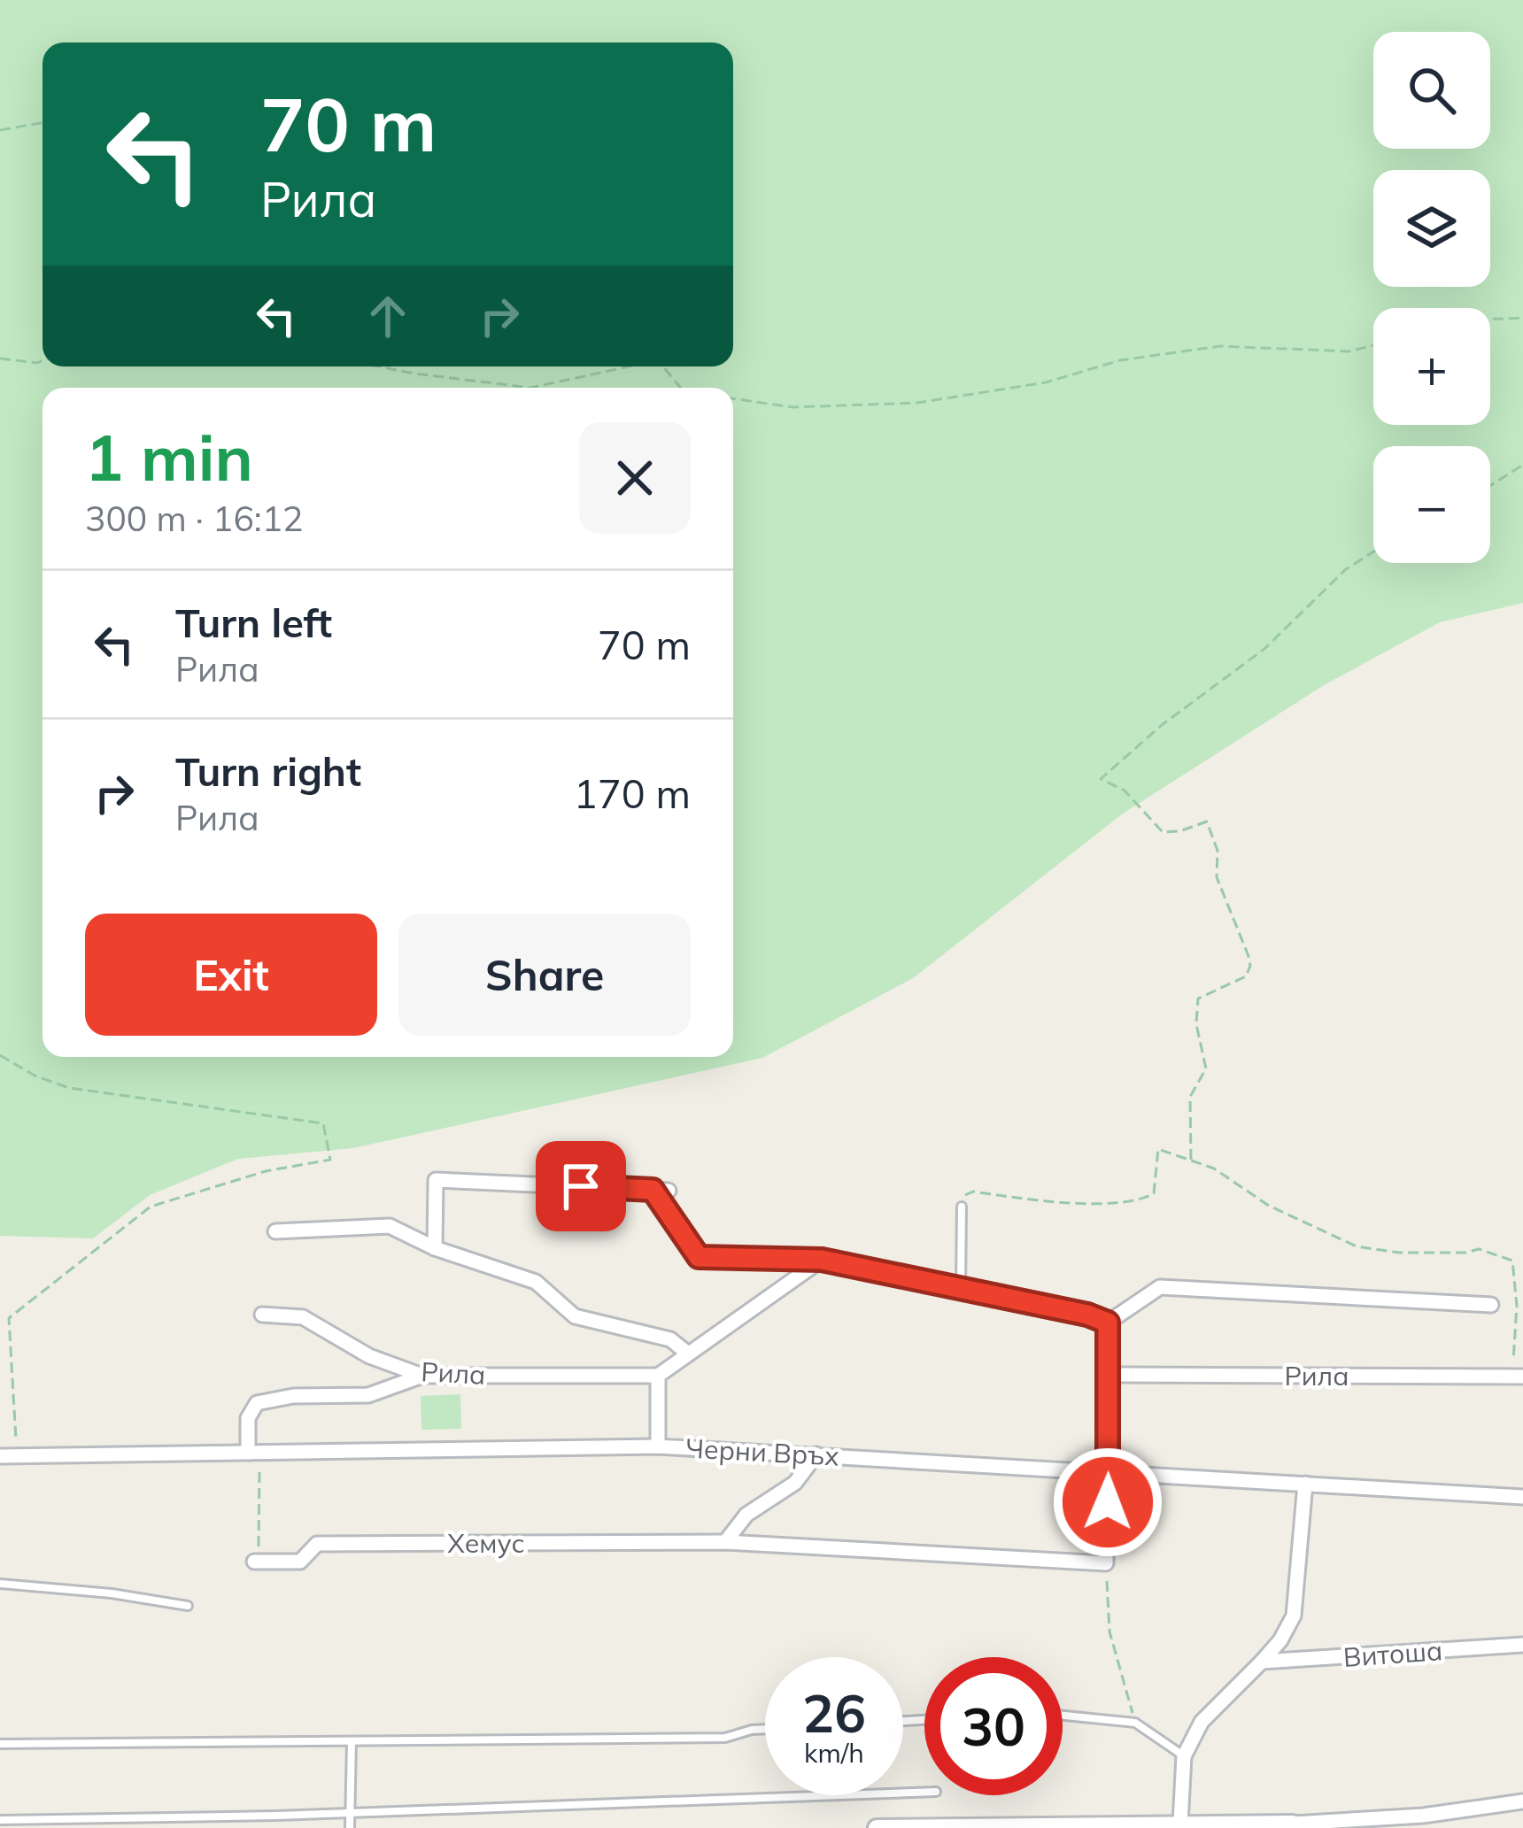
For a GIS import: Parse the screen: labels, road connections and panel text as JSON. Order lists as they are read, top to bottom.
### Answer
{
  "streets": {
    "street": [
      "Рила",
      "Черни Връх",
      "Хемус",
      "Витоша"
    ]
  },
  "page": {
    "map_buttons": ["+", "−"],
    "turn": ["70 m", "Рила"],
    "heading": ["1 min", "300 m · 16:12"],
    "list": [
      {
        "name": "Turn left",
        "note": "Рила",
        "value": "70 m"
      },
      {
        "name": "Turn right",
        "note": "Рила",
        "value": "170 m"
      }
    ],
    "buttons": ["Exit", "Share"],
    "speed": "26 km/h",
    "limit": "30"
  }
}
